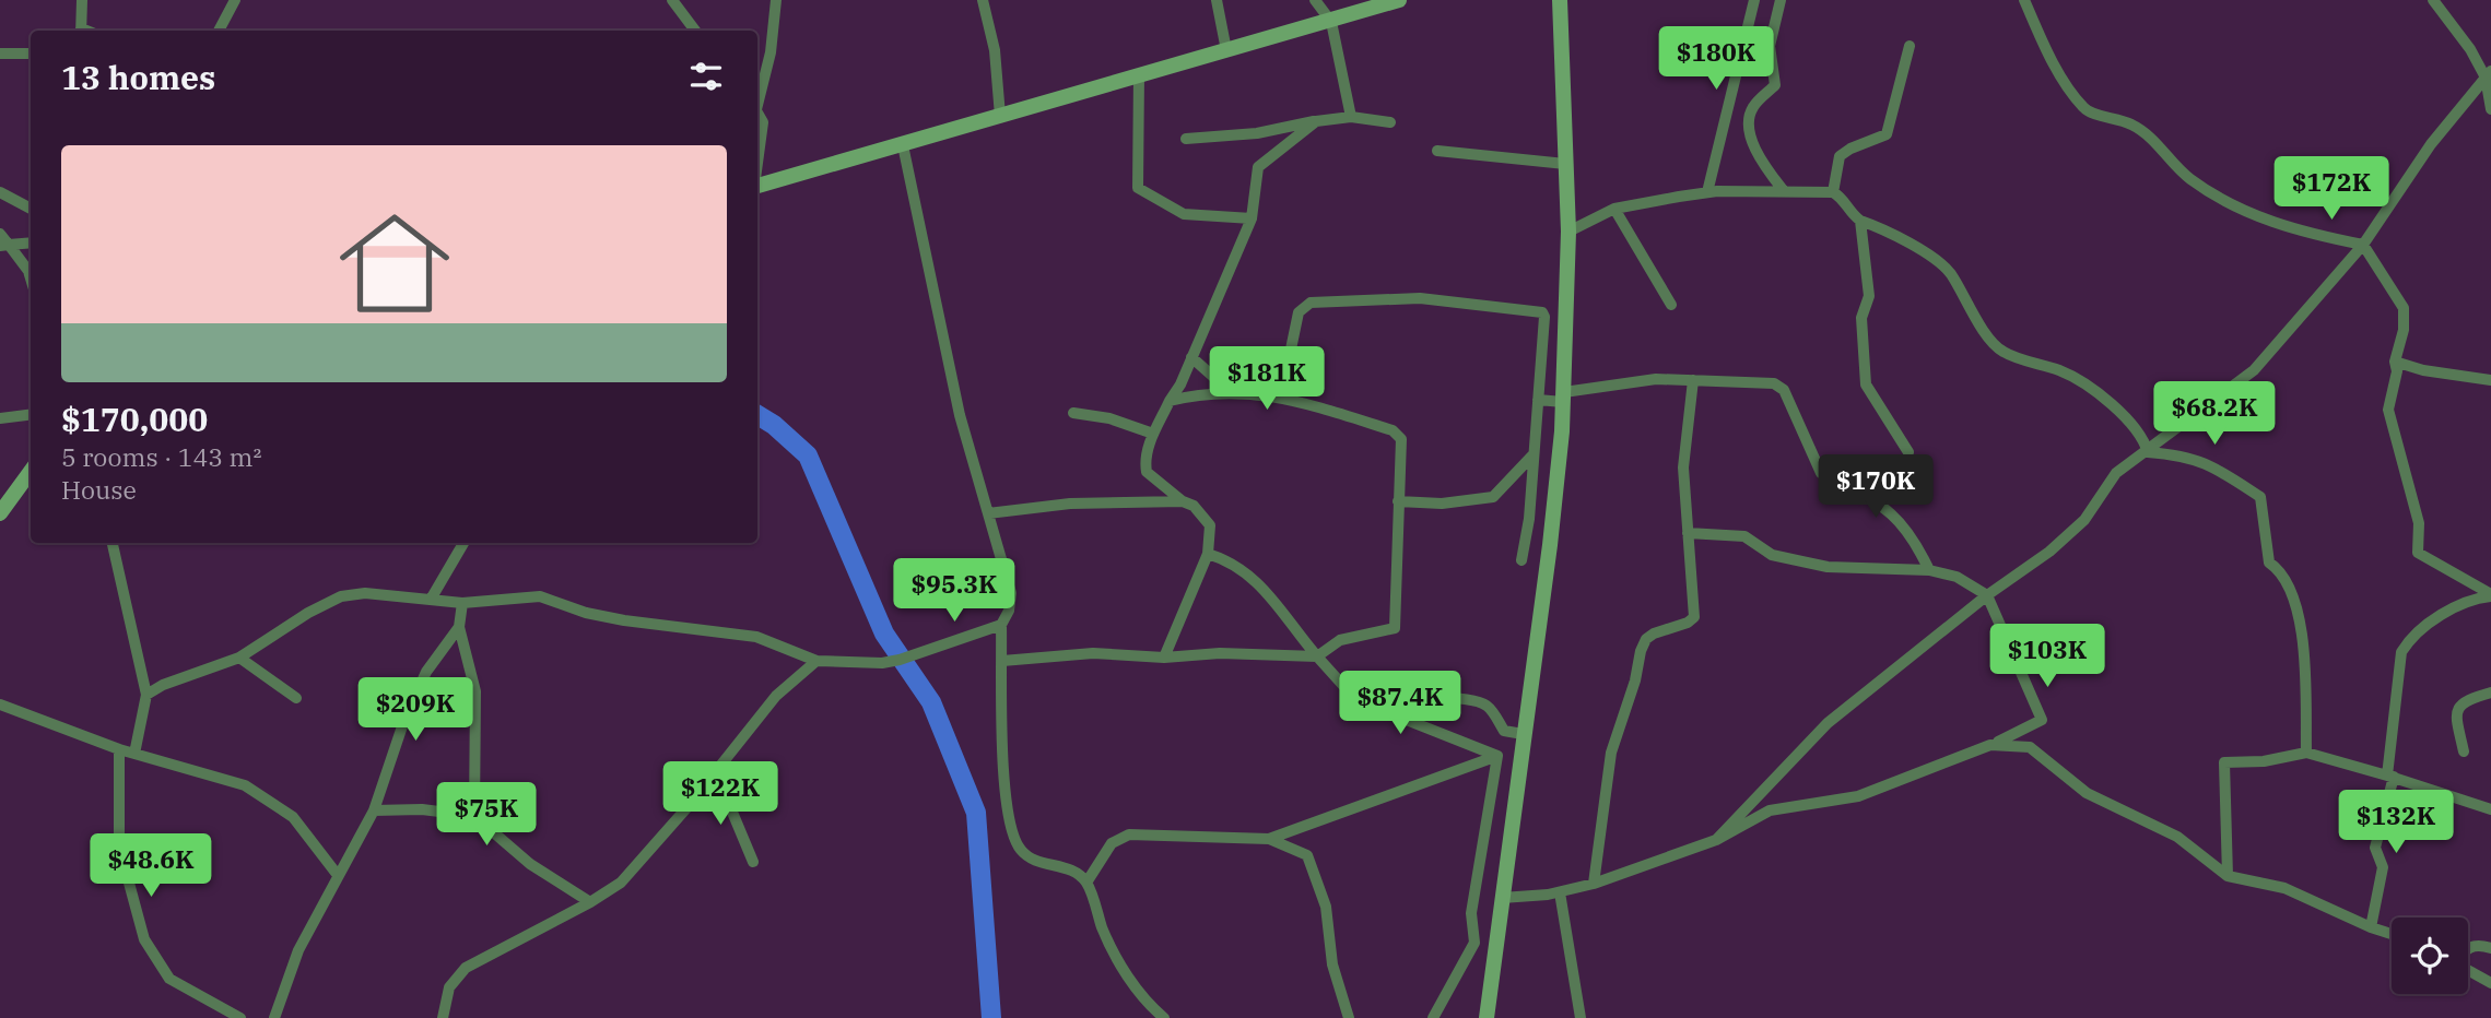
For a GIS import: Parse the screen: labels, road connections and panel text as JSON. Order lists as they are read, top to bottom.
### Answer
{
  "page": {
    "price": [
      "$180K",
      "$172K",
      "$181K",
      "$68.2K",
      "$170K",
      "$95.3K",
      "$103K",
      "$87.4K",
      "$209K",
      "$122K",
      "$75K",
      "$132K",
      "$48.6K"
    ],
    "heading": "13 homes",
    "list": [
      {
        "name": "$170,000",
        "note": "5 rooms · 143 m² · House"
      }
    ]
  }
}
